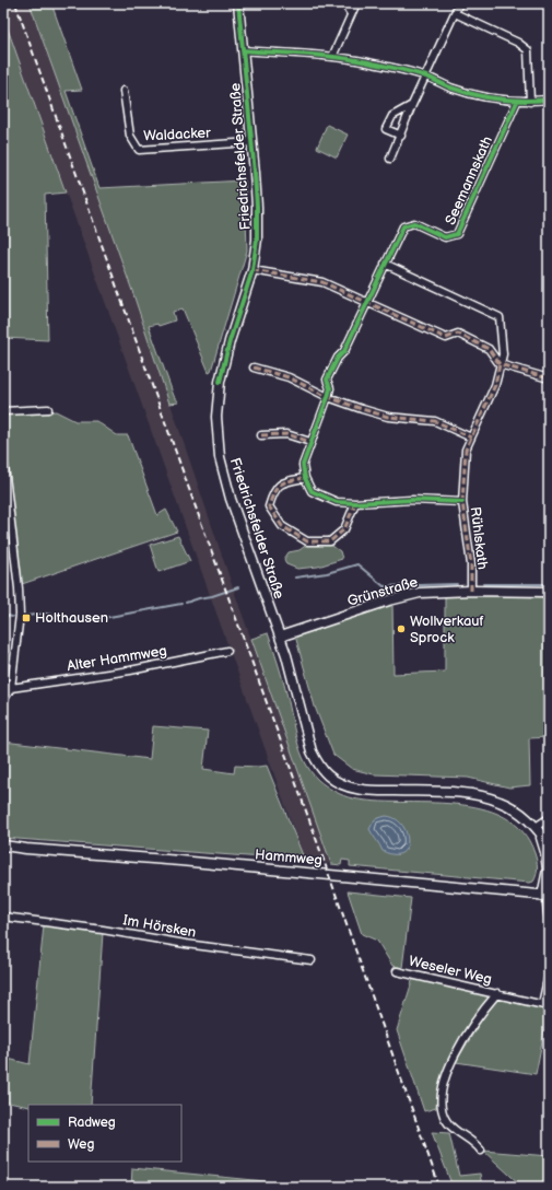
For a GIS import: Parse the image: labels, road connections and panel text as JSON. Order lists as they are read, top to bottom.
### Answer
{
  "streets": {
    "main road": ["Friedrichsfelder Straße", "Grünstraße", "Hammweg"],
    "street": [
      "Waldacker",
      "Seemannskath",
      "Rühlskath",
      "Alter Hammweg",
      "Im Hörsken",
      "Weseler Weg"
    ]
  },
  "crossings": [
    ["Waldacker", "Friedrichsfelder Straße"],
    ["Friedrichsfelder Straße", "Grünstraße"],
    ["Rühlskath", "Grünstraße"]
  ],
  "places": {
    "transit": ["Holthausen"],
    "other": ["Wollverkauf Sprock"]
  },
  "legend": ["Radweg", "Weg"]
}
